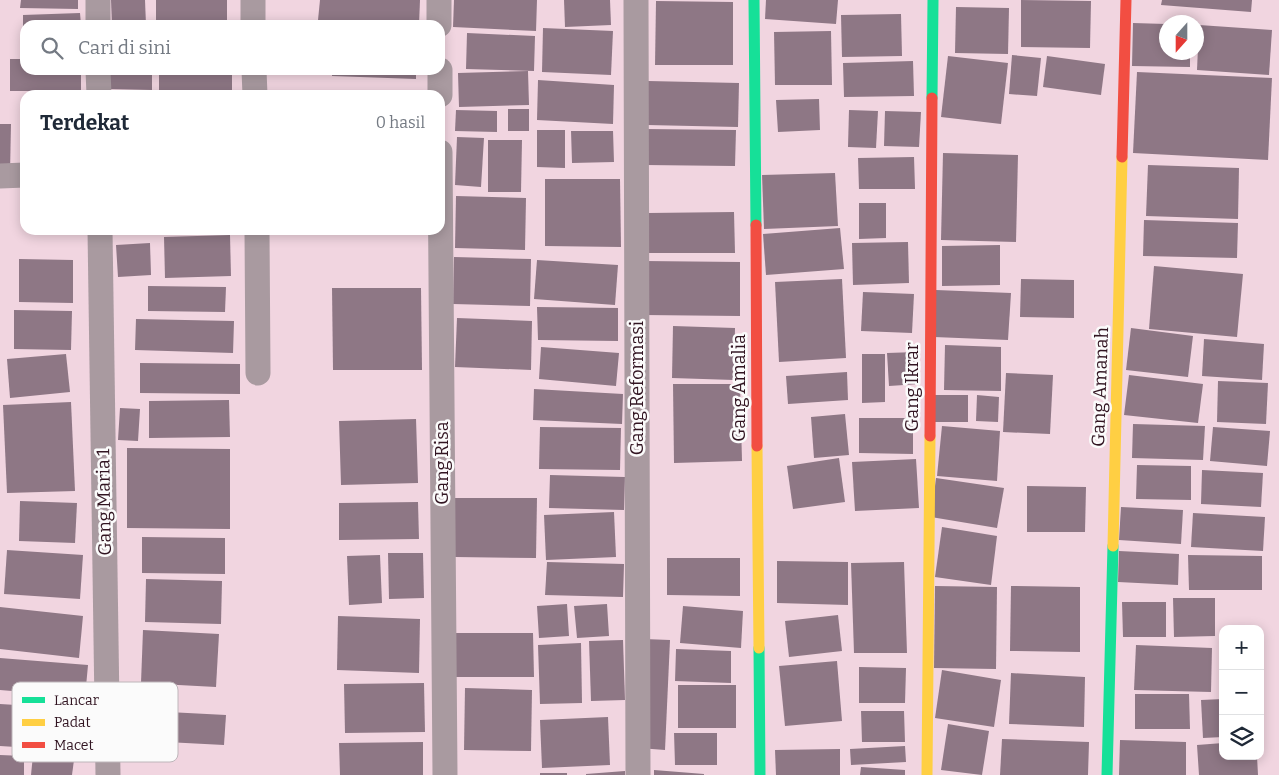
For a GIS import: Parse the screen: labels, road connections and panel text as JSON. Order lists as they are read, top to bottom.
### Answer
{
  "streets": {
    "street": [
      "Gang Ikrar",
      "Gang Amanah",
      "Gang Reformasi",
      "Gang Amalia",
      "Gang Risa",
      "Gang Maria 1"
    ]
  },
  "legend": ["Lancar", "Padat", "Macet"],
  "north": "bottom",
  "page": {
    "search": "Cari di sini",
    "heading": ["Terdekat", "0 hasil"],
    "map_buttons": ["+", "−"]
  }
}
